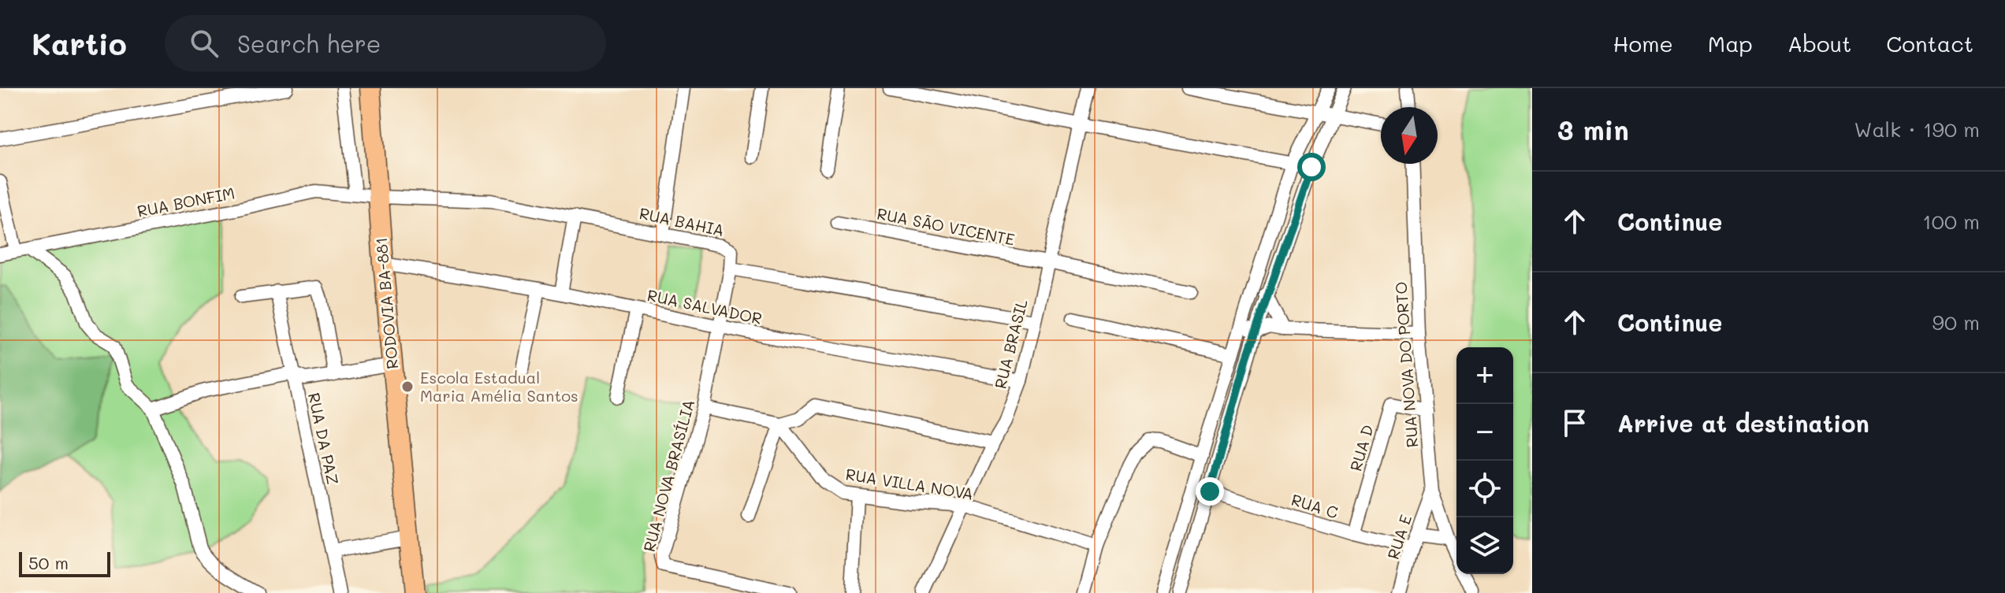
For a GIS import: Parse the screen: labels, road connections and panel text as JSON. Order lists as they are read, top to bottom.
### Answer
{
  "streets": {
    "main road": ["RODOVIA BA-881"],
    "street": [
      "RUA BONFIM",
      "RUA BAHIA",
      "RUA SÃO VICENTE",
      "RUA SALVADOR",
      "RUA BRASIL",
      "RUA NOVA DO PORTO",
      "RUA DA PAZ",
      "RUA D",
      "RUA NOVA BRASÍLIA",
      "RUA VILLA NOVA",
      "RUA C",
      "RUA E"
    ]
  },
  "crossings": [
    ["RUA BONFIM", "RUA BAHIA"],
    ["RUA BONFIM", "RODOVIA BA-881"],
    ["RUA BAHIA", "RODOVIA BA-881"],
    ["RUA BAHIA", "RUA NOVA BRASÍLIA"],
    ["RUA SÃO VICENTE", "RUA BRASIL"],
    ["RODOVIA BA-881", "RUA SALVADOR"],
    ["RUA SALVADOR", "RUA BRASIL"],
    ["RUA SALVADOR", "RUA NOVA BRASÍLIA"],
    ["RUA BRASIL", "RUA VILLA NOVA"],
    ["RUA NOVA DO PORTO", "RUA D"],
    ["RUA NOVA DO PORTO", "RUA E"],
    ["RUA D", "RUA C"],
    ["RUA C", "RUA E"]
  ],
  "places": ["Escola Estadual Maria Amélia Santos"],
  "scale_bar": "50 m",
  "north": "bottom",
  "page": {
    "header": "Kartio",
    "search": "Search here",
    "nav": [
      "Home",
      "Map",
      "About",
      "Contact"
    ],
    "heading": ["3 min", "Walk · 190 m"],
    "list": [
      ["Continue", "100 m"],
      ["Continue", "90 m"],
      "Arrive at destination"
    ],
    "map_buttons": ["+", "−"],
    "scale": "50 m"
  }
}
